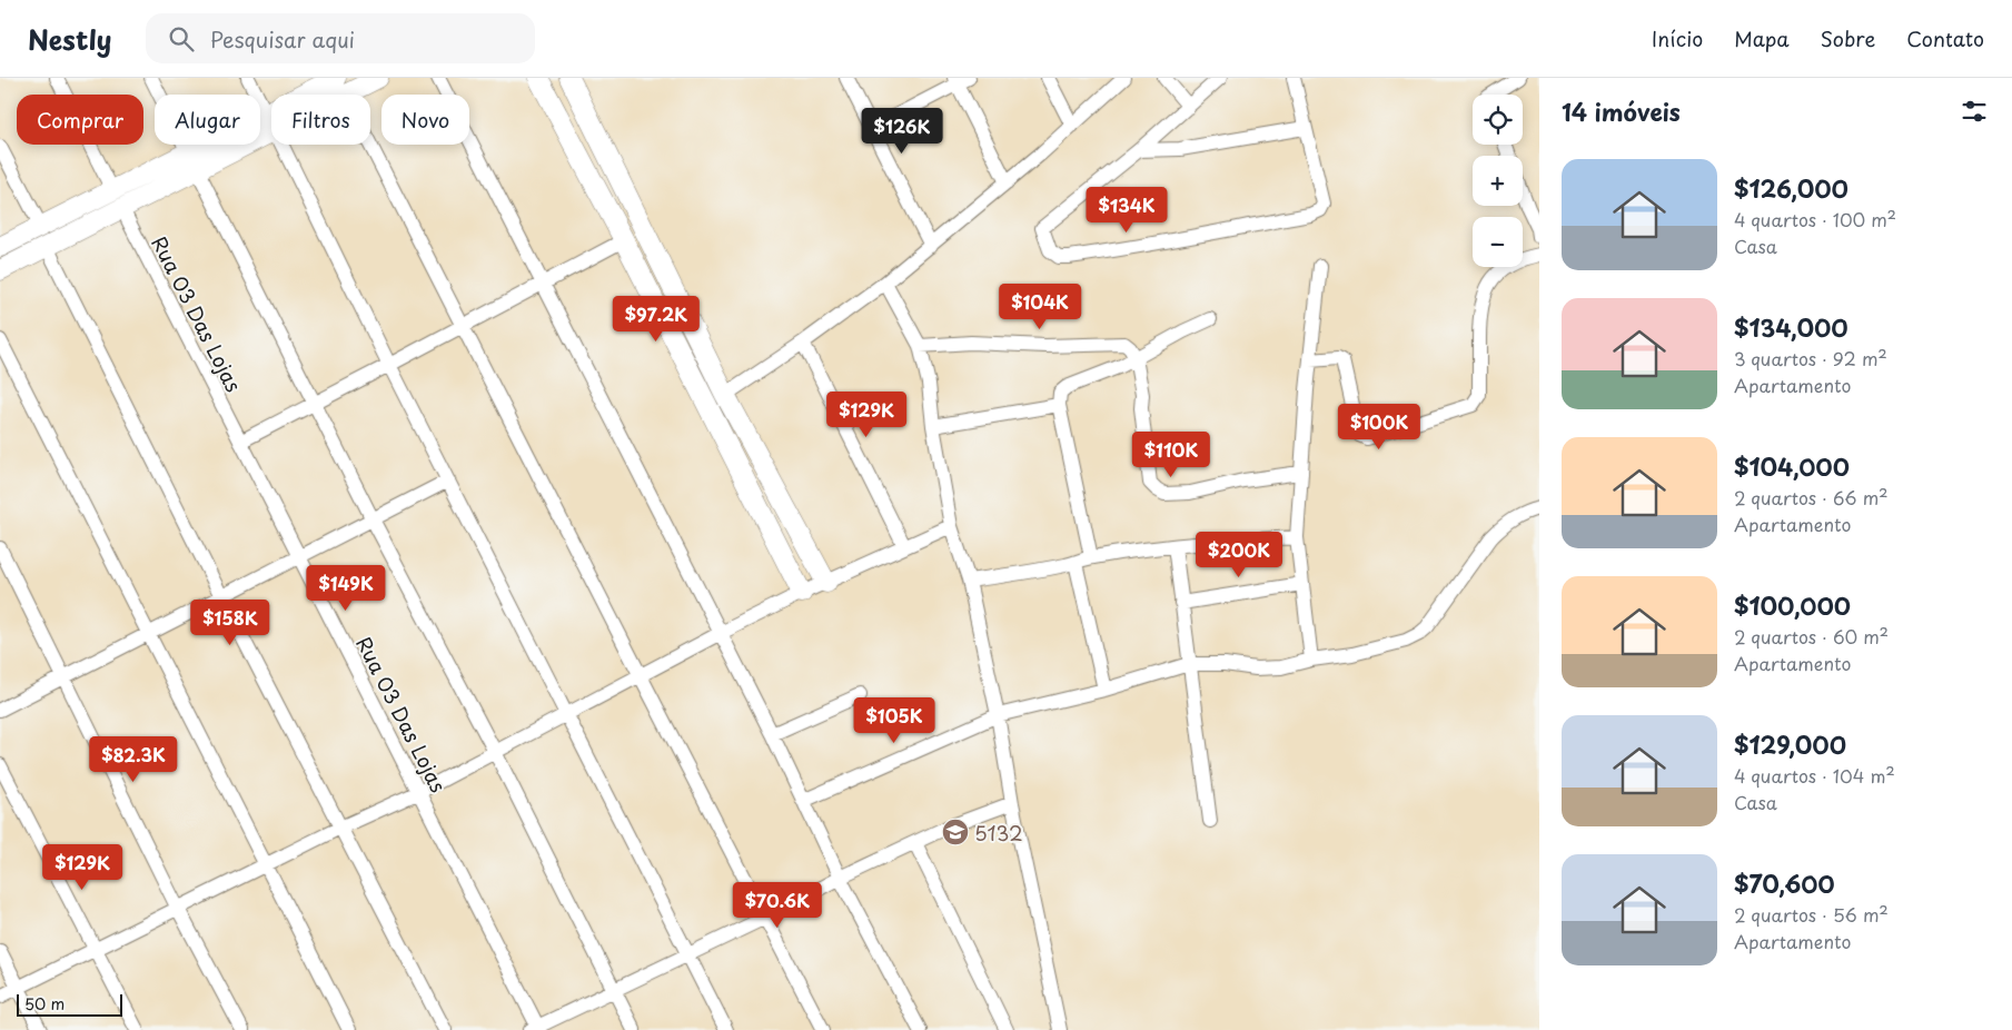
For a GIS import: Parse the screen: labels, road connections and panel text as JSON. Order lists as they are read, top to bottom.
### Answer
{
  "streets": {
    "street": ["Rua 03 Das Lojas"]
  },
  "places": {
    "school or university": ["5132"]
  },
  "scale_bar": "50 m",
  "page": {
    "header": "Nestly",
    "search": "Pesquisar aqui",
    "nav": [
      "Início",
      "Mapa",
      "Sobre",
      "Contato"
    ],
    "heading": "14 imóveis",
    "map_buttons": ["+", "−"],
    "chip": [
      "Comprar",
      "Alugar",
      "Filtros",
      "Novo"
    ],
    "price": [
      "$126K",
      "$134K",
      "$104K",
      "$97.2K",
      "$129K",
      "$100K",
      "$110K",
      "$200K",
      "$149K",
      "$158K",
      "$105K",
      "$82.3K",
      "$129K",
      "$70.6K"
    ],
    "list": [
      {
        "name": "$126,000",
        "note": "4 quartos · 100 m² · Casa"
      },
      {
        "name": "$134,000",
        "note": "3 quartos · 92 m² · Apartamento"
      },
      {
        "name": "$104,000",
        "note": "2 quartos · 66 m² · Apartamento"
      },
      {
        "name": "$100,000",
        "note": "2 quartos · 60 m² · Apartamento"
      },
      {
        "name": "$129,000",
        "note": "4 quartos · 104 m² · Casa"
      },
      {
        "name": "$70,600",
        "note": "2 quartos · 56 m² · Apartamento"
      }
    ],
    "scale": "50 m"
  }
}
